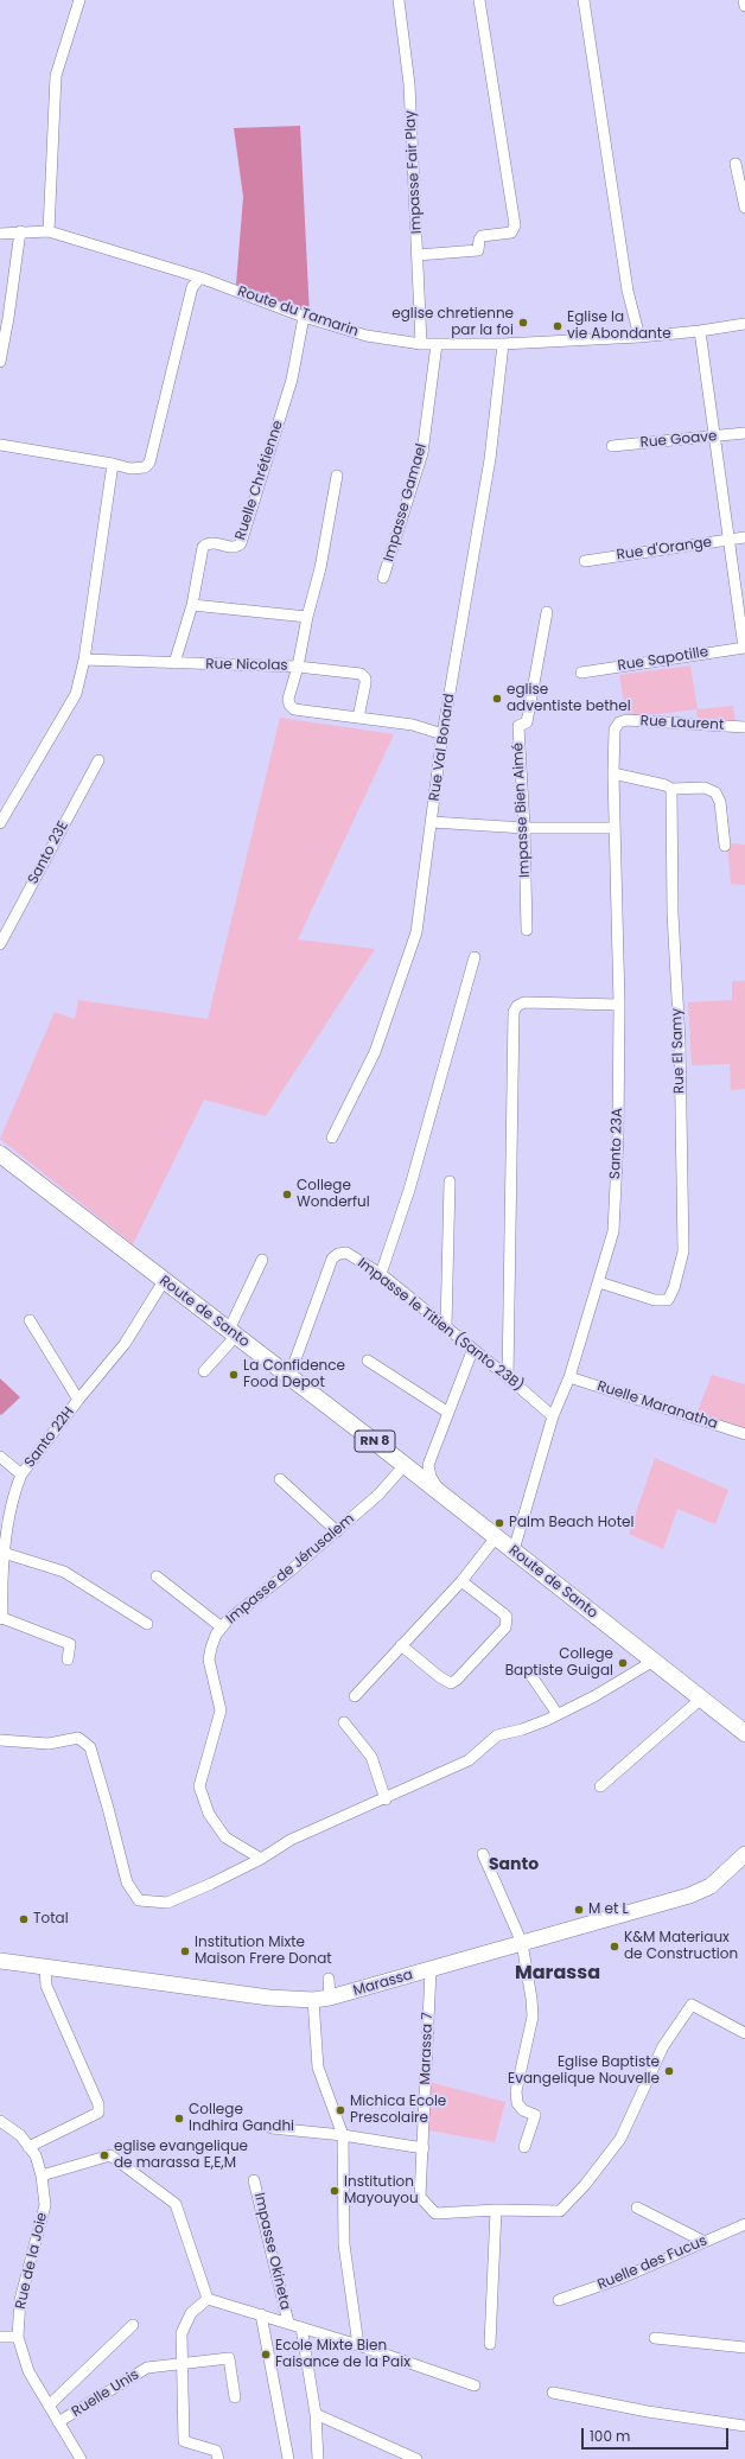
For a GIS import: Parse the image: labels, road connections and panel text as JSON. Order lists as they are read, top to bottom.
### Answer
{
  "streets": {
    "main road": ["Route de Santo", "RN 8", "Marassa"],
    "street": [
      "Impasse Fair Play",
      "Route du Tamarin",
      "Rue Goave",
      "Ruelle Chrétienne",
      "Impasse Gamael",
      "Rue d'Orange",
      "Rue Sapotille",
      "Rue Nicolas",
      "Rue Laurent",
      "Rue Val Bonard",
      "Impasse Bien Aimé",
      "Santo 23E",
      "Rue El Samy",
      "Santo 23A",
      "Impasse le Titien (Santo 23B)",
      "Ruelle Maranatha",
      "Santo 22H",
      "Impasse de Jérusalem",
      "Marassa 7",
      "Impasse Okineta",
      "Rue de la Joie",
      "Ruelle des Fucus",
      "Ruelle Unis"
    ]
  },
  "crossings": [
    ["Impasse Fair Play", "Route du Tamarin"],
    ["Route du Tamarin", "Ruelle Chrétienne"],
    ["Route du Tamarin", "Impasse Gamael"],
    ["Route du Tamarin", "Rue Val Bonard"],
    ["Ruelle Chrétienne", "Rue Nicolas"],
    ["Rue Nicolas", "Rue Val Bonard"],
    ["Rue Laurent", "Santo 23A"],
    ["Rue El Samy", "Santo 23A"],
    ["Santo 23A", "Route de Santo"],
    ["Santo 23A", "Impasse le Titien (Santo 23B)"],
    ["Santo 23A", "Ruelle Maranatha"],
    ["Route de Santo", "Impasse le Titien (Santo 23B)"],
    ["Route de Santo", "Santo 22H"],
    ["Route de Santo", "Impasse de Jérusalem"],
    ["Marassa", "Marassa 7"],
    ["Rue de la Joie", "Ruelle Unis"]
  ],
  "districts": ["Santo", "Marassa"],
  "places": [
    "eglise chretienne par la foi",
    "Eglise la vie Abondante",
    "eglise adventiste bethel",
    "College Wonderful",
    "La Confidence Food Depot",
    "Palm Beach Hotel",
    "College Baptiste Guigal",
    "M et L",
    "Total",
    "K&M Materiaux de Construction",
    "Institution Mixte Maison Frere Donat",
    "Eglise Baptiste Evangelique Nouvelle",
    "Michica Ecole Prescolaire",
    "College Indhira Gandhi",
    "eglise evangelique de marassa E,E,M",
    "Institution Mayouyou",
    "Ecole Mixte Bien Faisance de la Paix"
  ],
  "scale_bar": "100 m"
}
